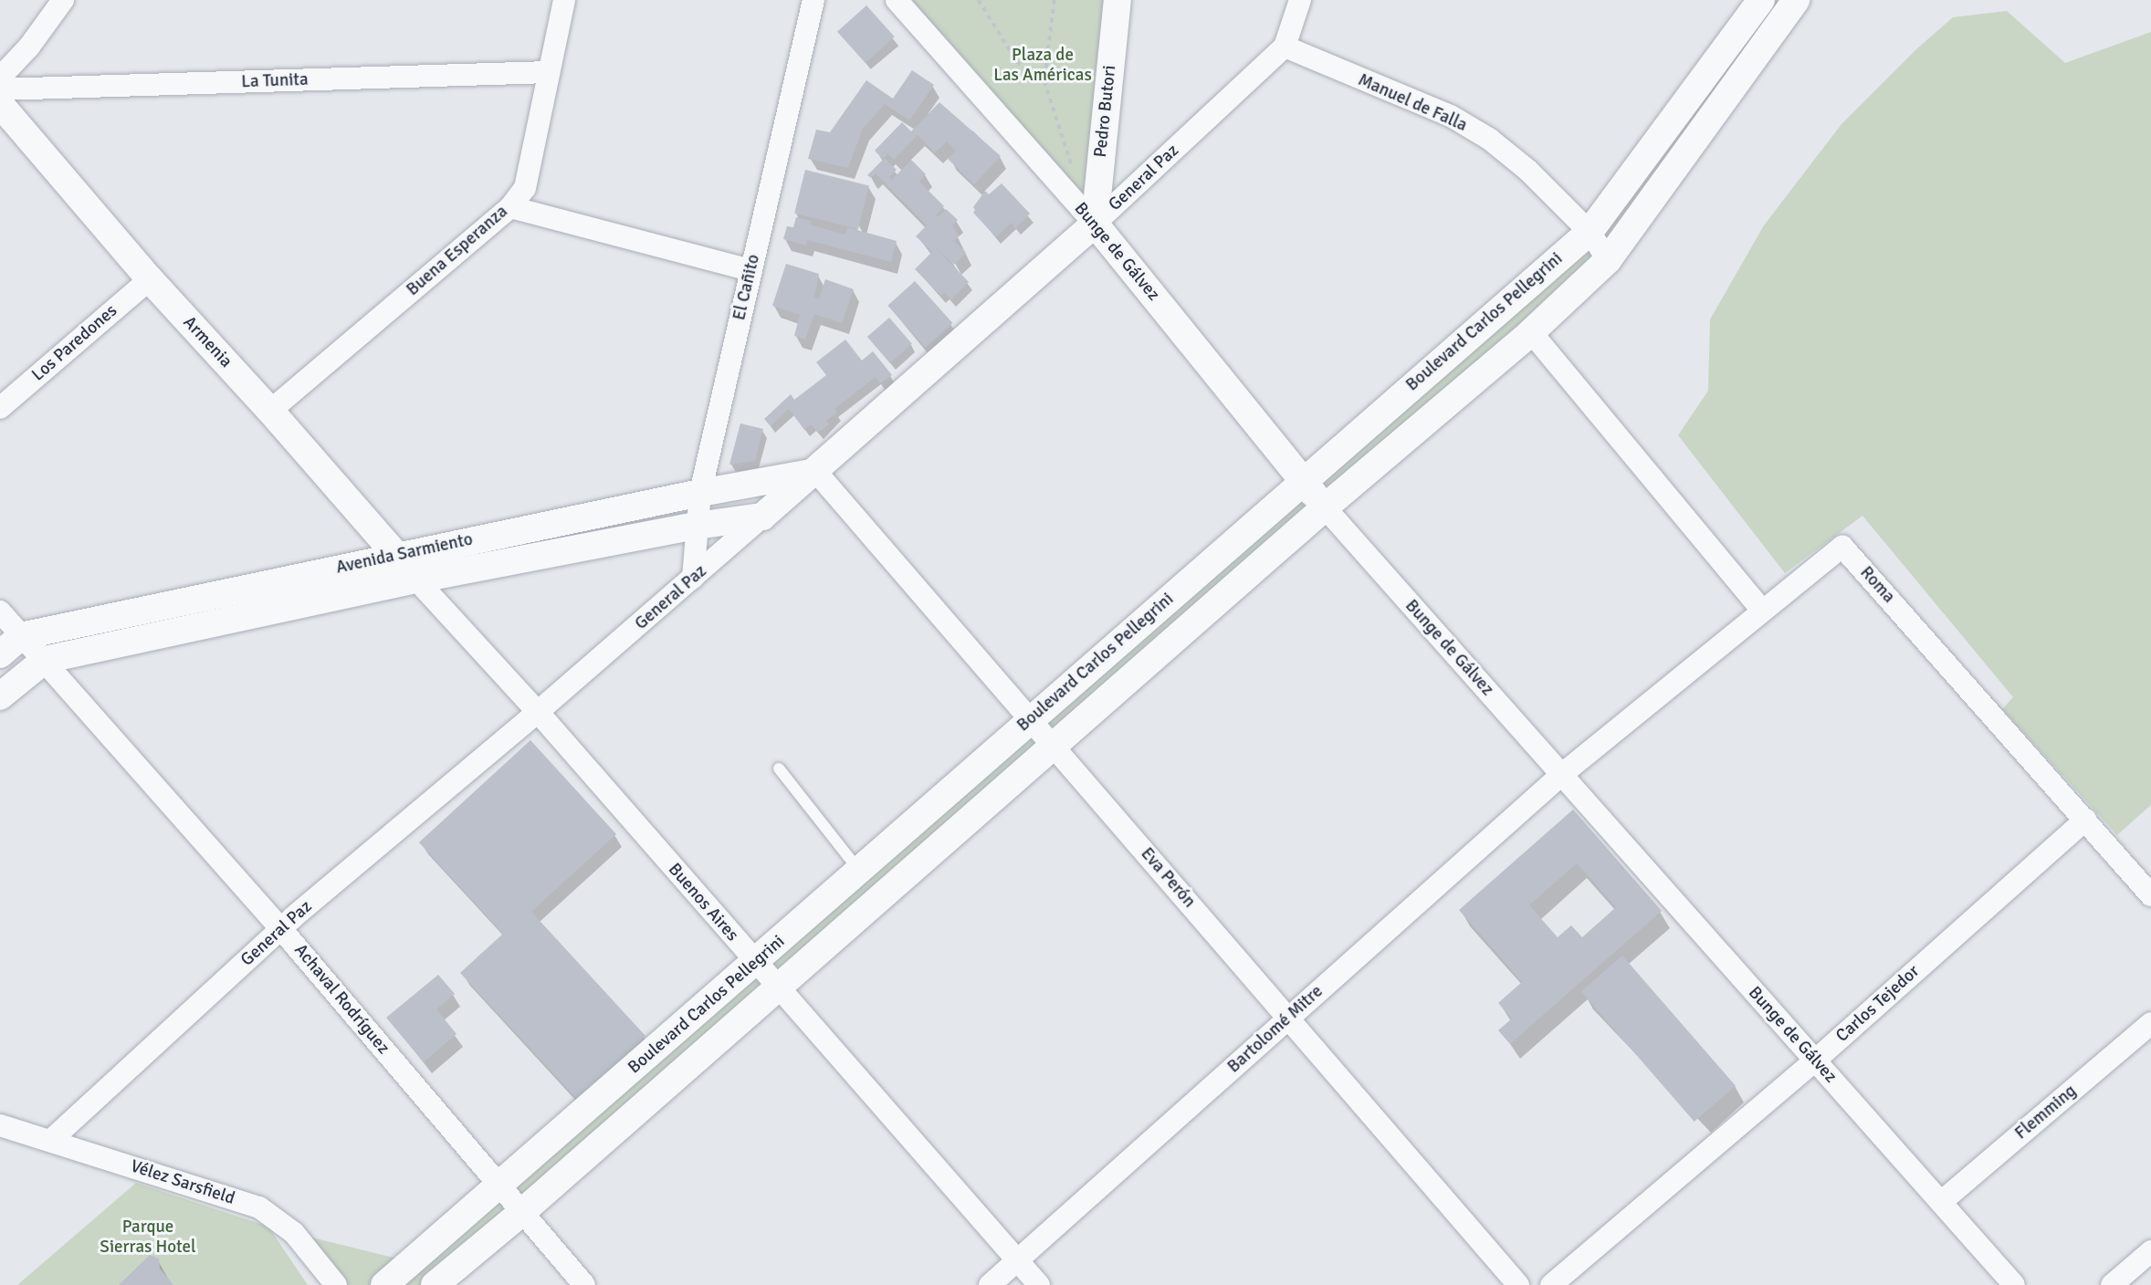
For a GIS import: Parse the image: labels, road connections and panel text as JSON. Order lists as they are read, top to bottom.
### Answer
{
  "streets": {
    "street": [
      "La Tunita",
      "Manuel de Falla",
      "Pedro Butori",
      "General Paz",
      "Buena Esperanza",
      "Bunge de Gálvez",
      "El Cañito",
      "Boulevard Carlos Pellegrini",
      "Armenia",
      "Los Paredones",
      "Avenida Sarmiento",
      "Roma",
      "Eva Perón",
      "Buenos Aires",
      "Achaval Rodríguez",
      "Carlos Tejedor",
      "Bartolomé Mitre",
      "Flemming",
      "Vélez Sarsfield"
    ]
  },
  "crossings": [
    ["La Tunita", "Buena Esperanza"],
    ["Manuel de Falla", "General Paz"],
    ["Manuel de Falla", "Boulevard Carlos Pellegrini"],
    ["Pedro Butori", "General Paz"],
    ["Pedro Butori", "Bunge de Gálvez"],
    ["General Paz", "Bunge de Gálvez"],
    ["General Paz", "El Cañito"],
    ["General Paz", "Avenida Sarmiento"],
    ["General Paz", "Eva Perón"],
    ["General Paz", "Buenos Aires"],
    ["General Paz", "Achaval Rodríguez"],
    ["General Paz", "Vélez Sarsfield"],
    ["Buena Esperanza", "Armenia"],
    ["Bunge de Gálvez", "Boulevard Carlos Pellegrini"],
    ["Bunge de Gálvez", "Roma"],
    ["Bunge de Gálvez", "Carlos Tejedor"],
    ["Bunge de Gálvez", "Bartolomé Mitre"],
    ["Bunge de Gálvez", "Flemming"],
    ["El Cañito", "Avenida Sarmiento"],
    ["Boulevard Carlos Pellegrini", "Eva Perón"],
    ["Boulevard Carlos Pellegrini", "Buenos Aires"],
    ["Boulevard Carlos Pellegrini", "Achaval Rodríguez"],
    ["Armenia", "Los Paredones"],
    ["Armenia", "Avenida Sarmiento"],
    ["Armenia", "Buenos Aires"],
    ["Avenida Sarmiento", "Eva Perón"],
    ["Avenida Sarmiento", "Buenos Aires"],
    ["Avenida Sarmiento", "Achaval Rodríguez"],
    ["Roma", "Carlos Tejedor"],
    ["Roma", "Bartolomé Mitre"],
    ["Eva Perón", "Bartolomé Mitre"],
    ["Buenos Aires", "Bartolomé Mitre"]
  ],
  "parks": ["Plaza de Las Américas", "Parque Sierras Hotel"]
}
